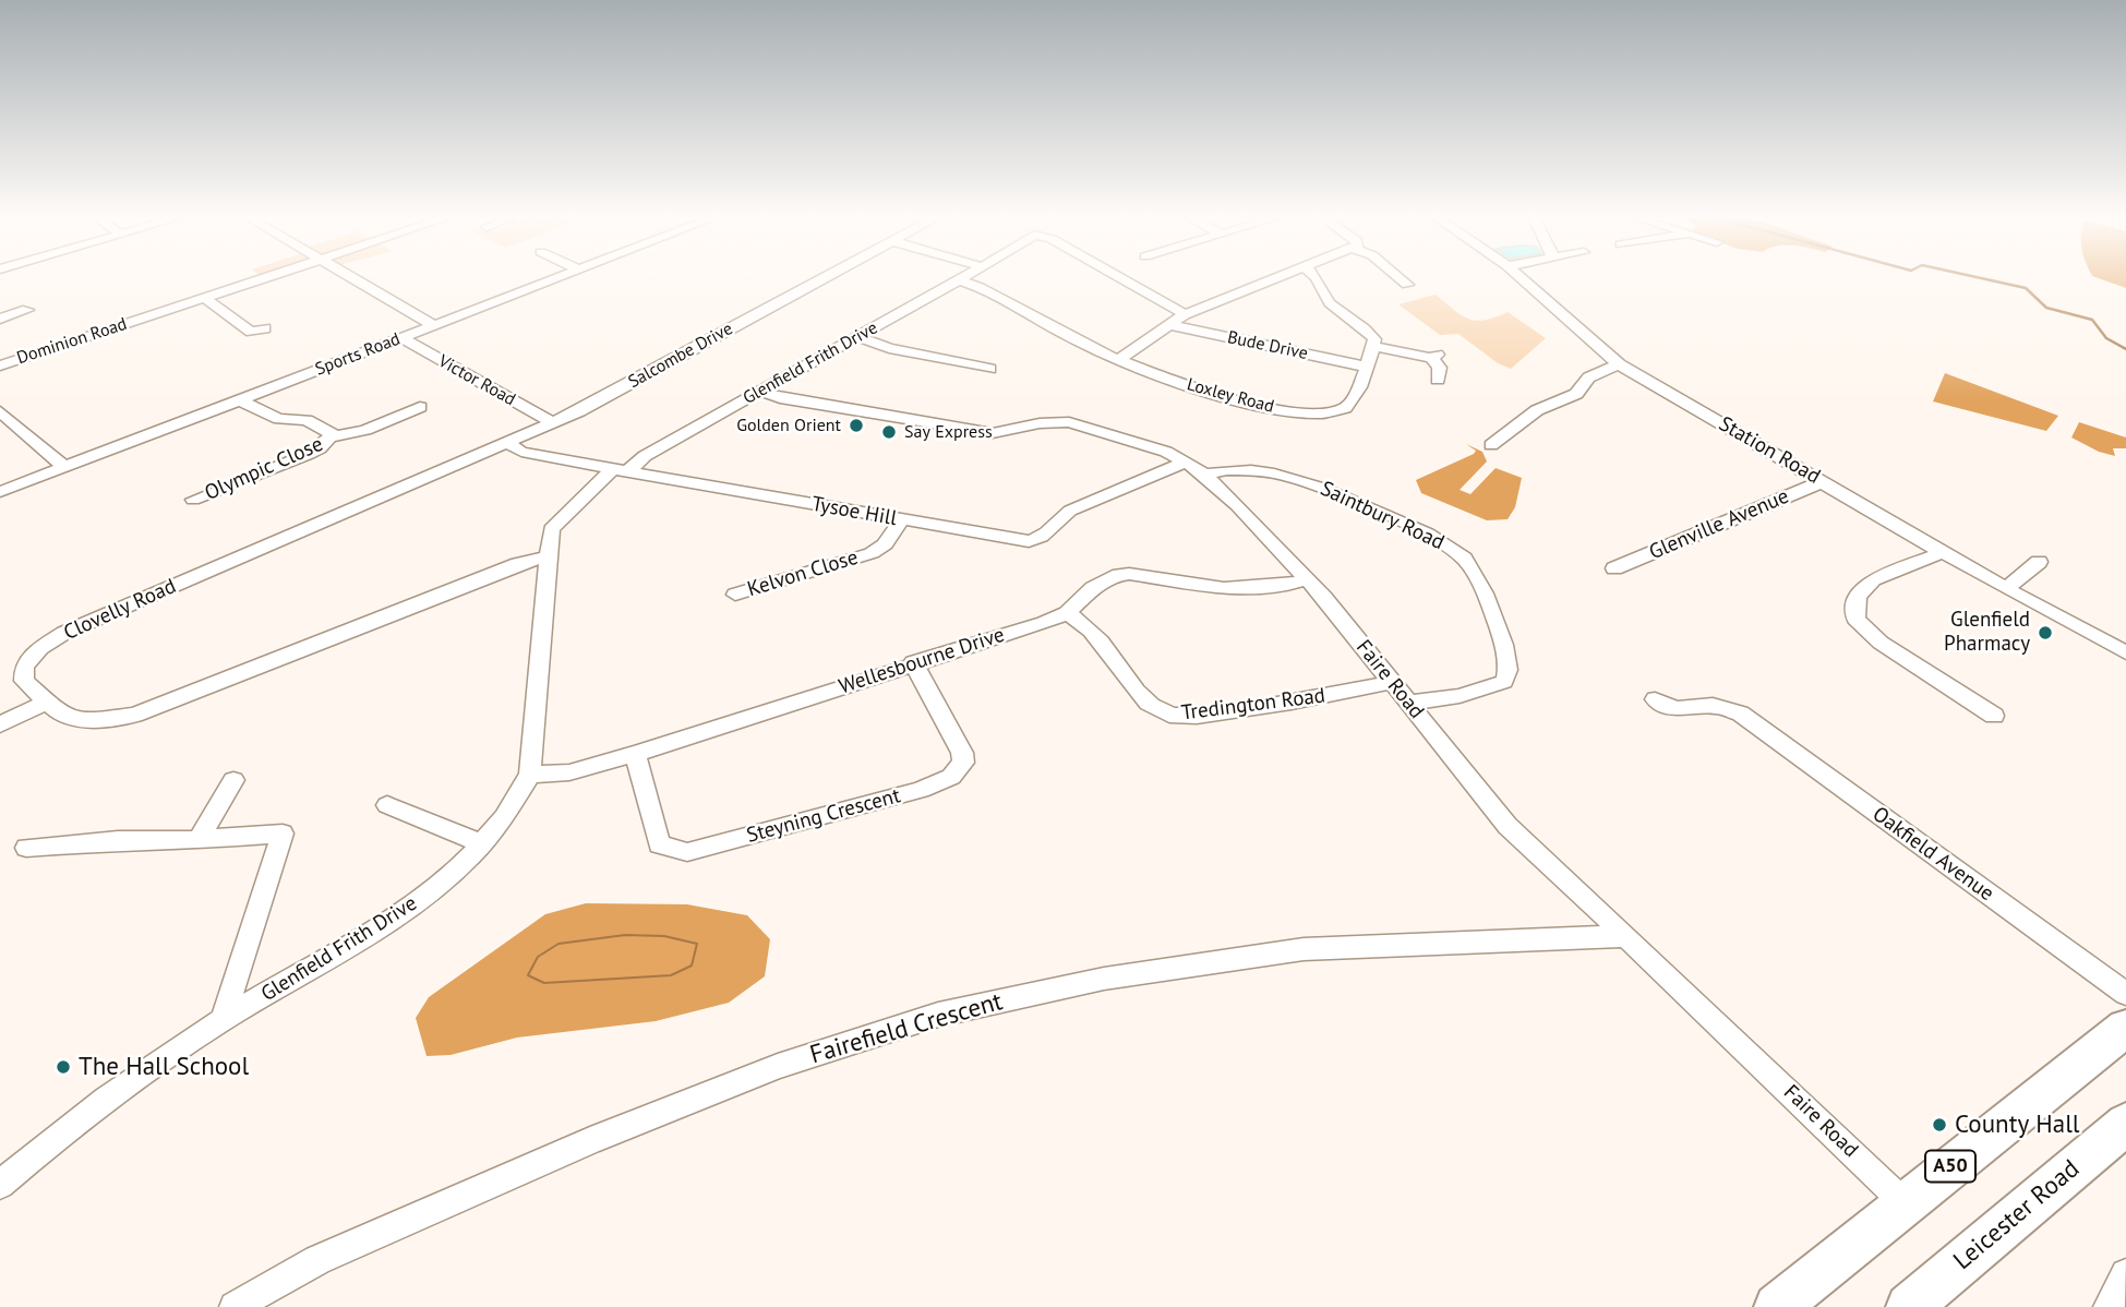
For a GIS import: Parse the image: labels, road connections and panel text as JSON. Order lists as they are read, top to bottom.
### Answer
{
  "streets": {
    "highway": ["A50", "Leicester Road"],
    "street": [
      "Dominion Road",
      "Bude Drive",
      "Sports Road",
      "Salcombe Drive",
      "Glenfield Frith Drive",
      "Victor Road",
      "Loxley Road",
      "Station Road",
      "Olympic Close",
      "Tysoe Hill",
      "Saintbury Road",
      "Glenville Avenue",
      "Kelvon Close",
      "Clovelly Road",
      "Wellesbourne Drive",
      "Faire Road",
      "Tredington Road",
      "Steyning Crescent",
      "Oakfield Avenue",
      "Fairefield Crescent"
    ]
  },
  "crossings": [
    ["Bude Drive", "Loxley Road"],
    ["Sports Road", "Victor Road"],
    ["Sports Road", "Olympic Close"],
    ["Salcombe Drive", "Victor Road"],
    ["Salcombe Drive", "Tysoe Hill"],
    ["Salcombe Drive", "Clovelly Road"],
    ["Glenfield Frith Drive", "Loxley Road"],
    ["Glenfield Frith Drive", "Tysoe Hill"],
    ["Glenfield Frith Drive", "Clovelly Road"],
    ["Glenfield Frith Drive", "Wellesbourne Drive"],
    ["Glenfield Frith Drive", "Faire Road"],
    ["Station Road", "Glenville Avenue"],
    ["Tysoe Hill", "Kelvon Close"],
    ["Tysoe Hill", "Clovelly Road"],
    ["Tysoe Hill", "Faire Road"],
    ["Saintbury Road", "Faire Road"],
    ["Wellesbourne Drive", "Faire Road"],
    ["Wellesbourne Drive", "Tredington Road"],
    ["Wellesbourne Drive", "Steyning Crescent"],
    ["Faire Road", "Tredington Road"],
    ["Faire Road", "Fairefield Crescent"],
    ["Faire Road", "A50"]
  ],
  "places": [
    "Golden Orient",
    "Say Express",
    "Glenfield Pharmacy",
    "The Hall School",
    "County Hall"
  ]
}
